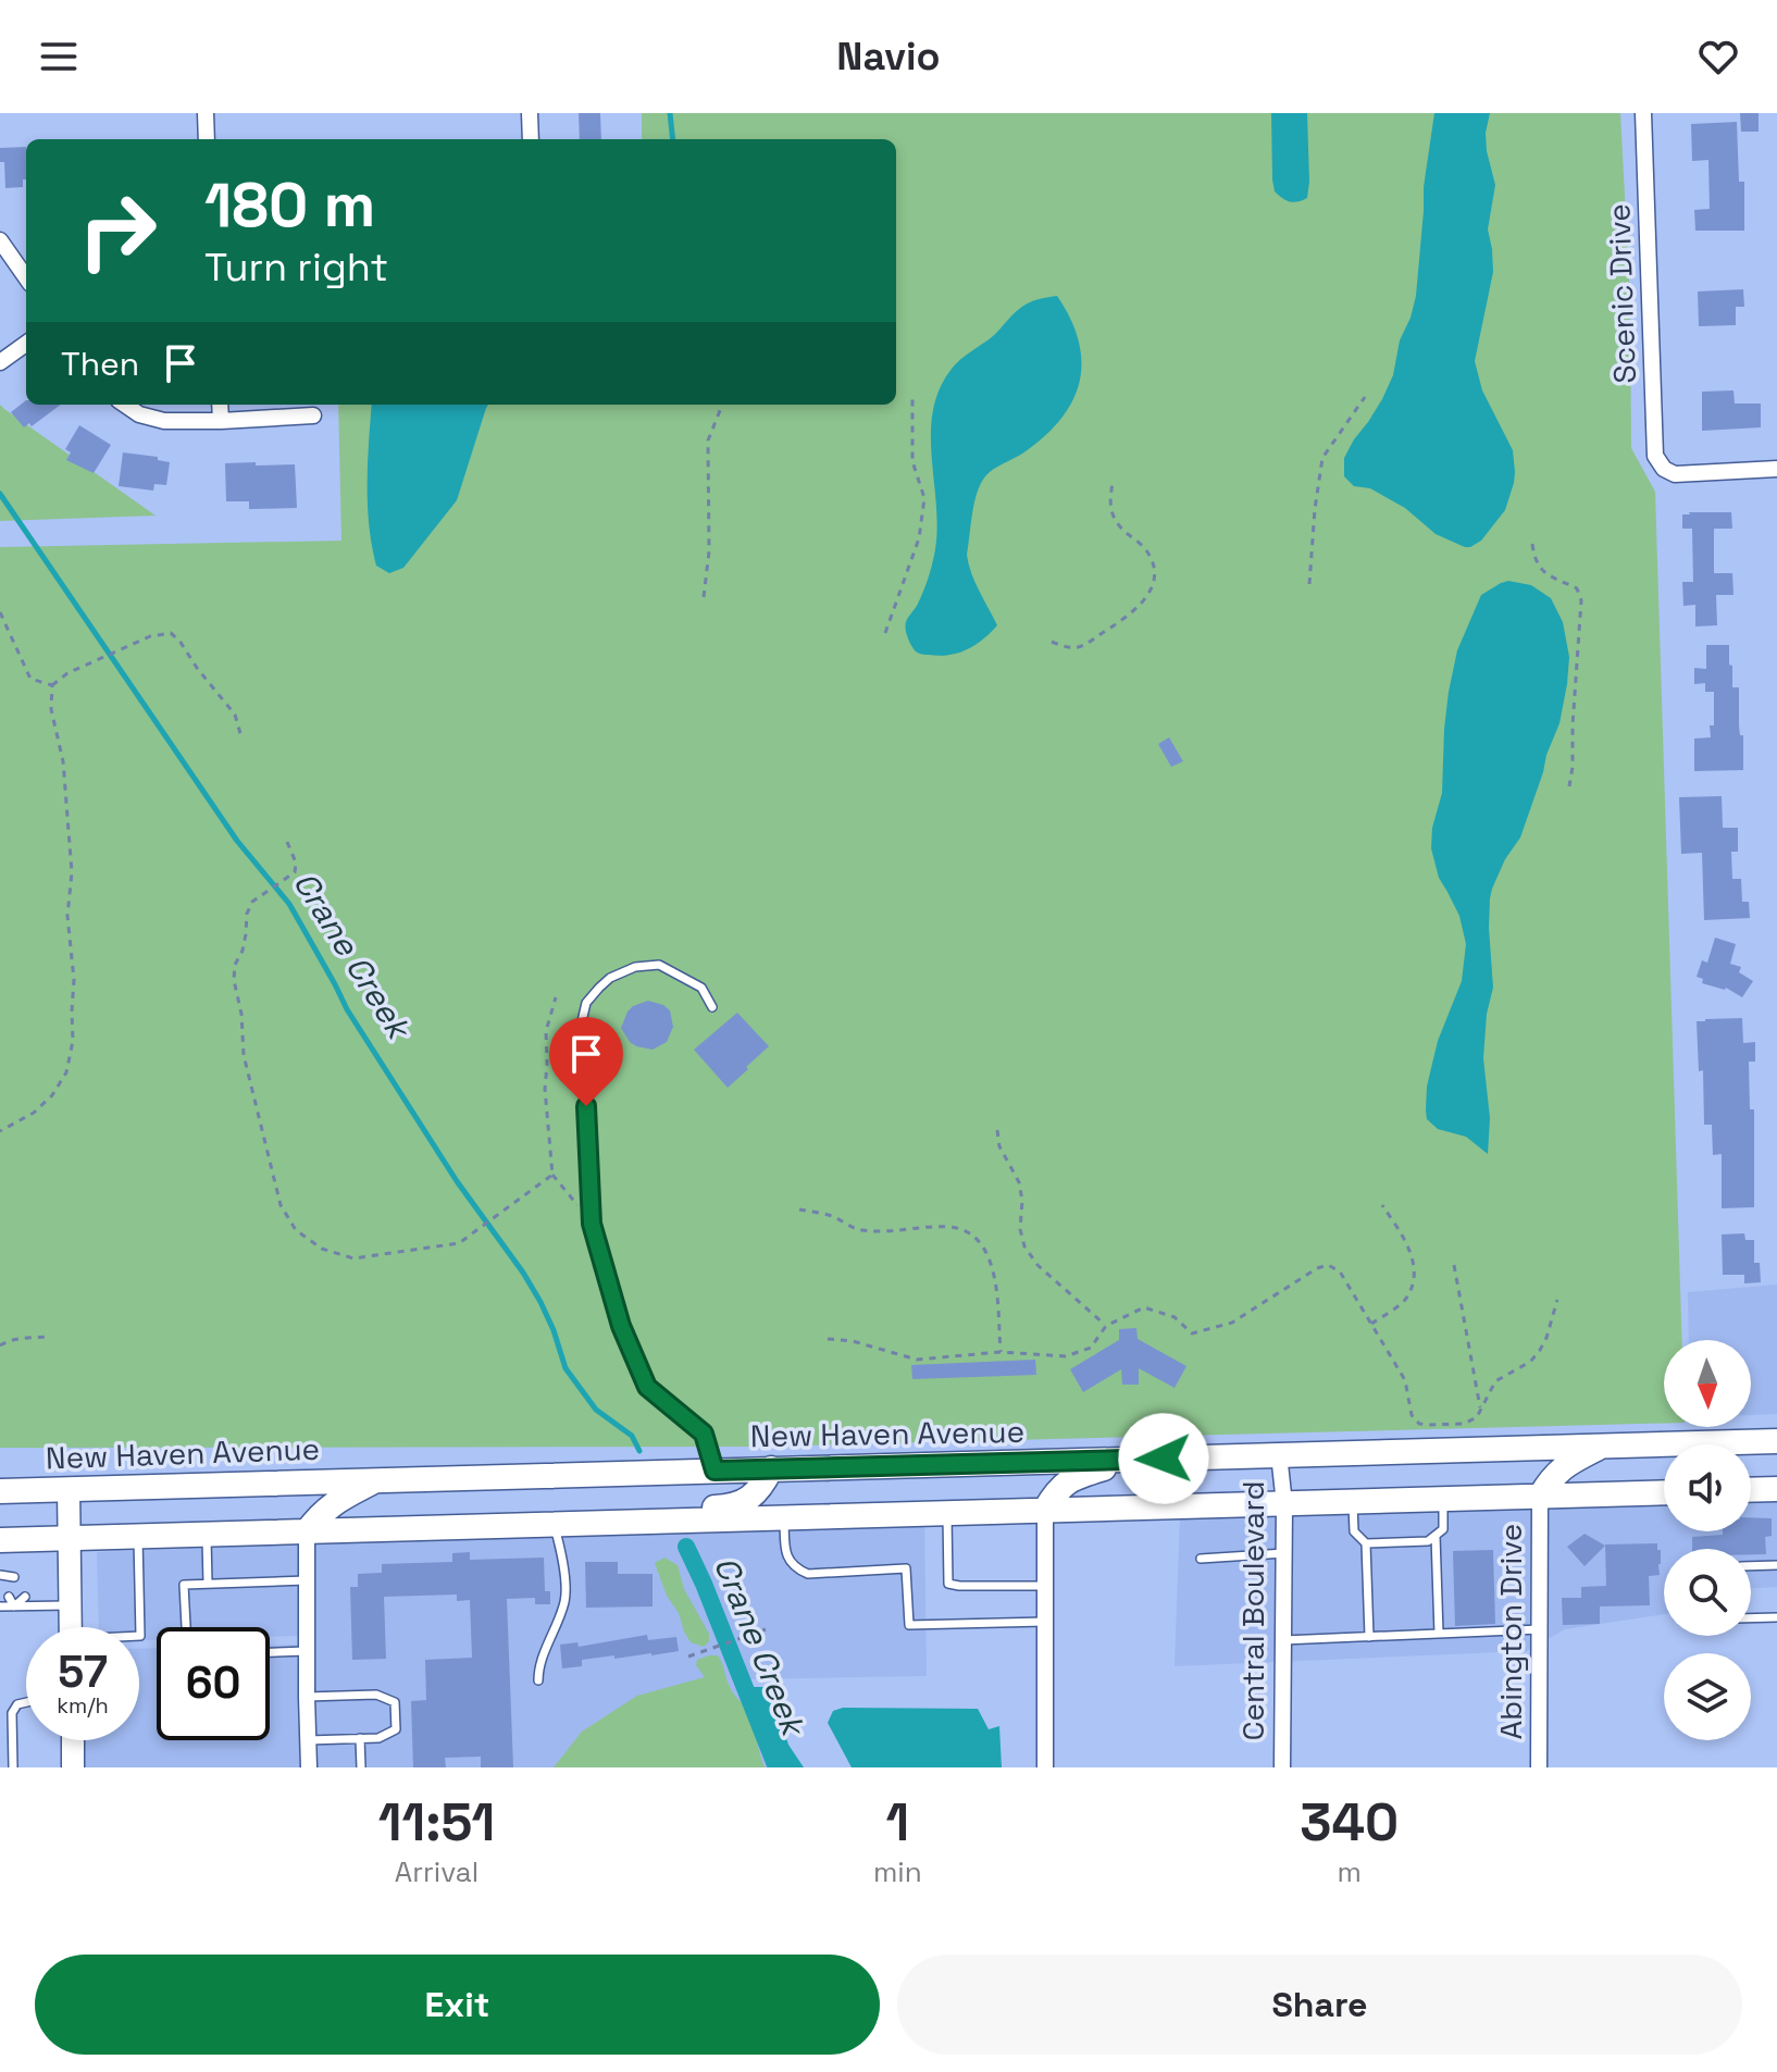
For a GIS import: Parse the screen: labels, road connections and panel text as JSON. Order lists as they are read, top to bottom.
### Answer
{
  "streets": {
    "main road": ["New Haven Avenue"],
    "street": ["Scenic Drive", "Central Boulevard", "Abington Drive"]
  },
  "crossings": [
    ["New Haven Avenue", "Central Boulevard"]
  ],
  "water": ["Crane Creek"],
  "north": "bottom",
  "page": {
    "header": "Navio",
    "turn": ["180 m", "Turn right"],
    "then": "Then",
    "speed": "57 km/h",
    "limit": "60",
    "eta": [
      "11:51",
      "Arrival",
      "1",
      "min",
      "340",
      "m"
    ],
    "buttons": ["Exit", "Share"]
  }
}
